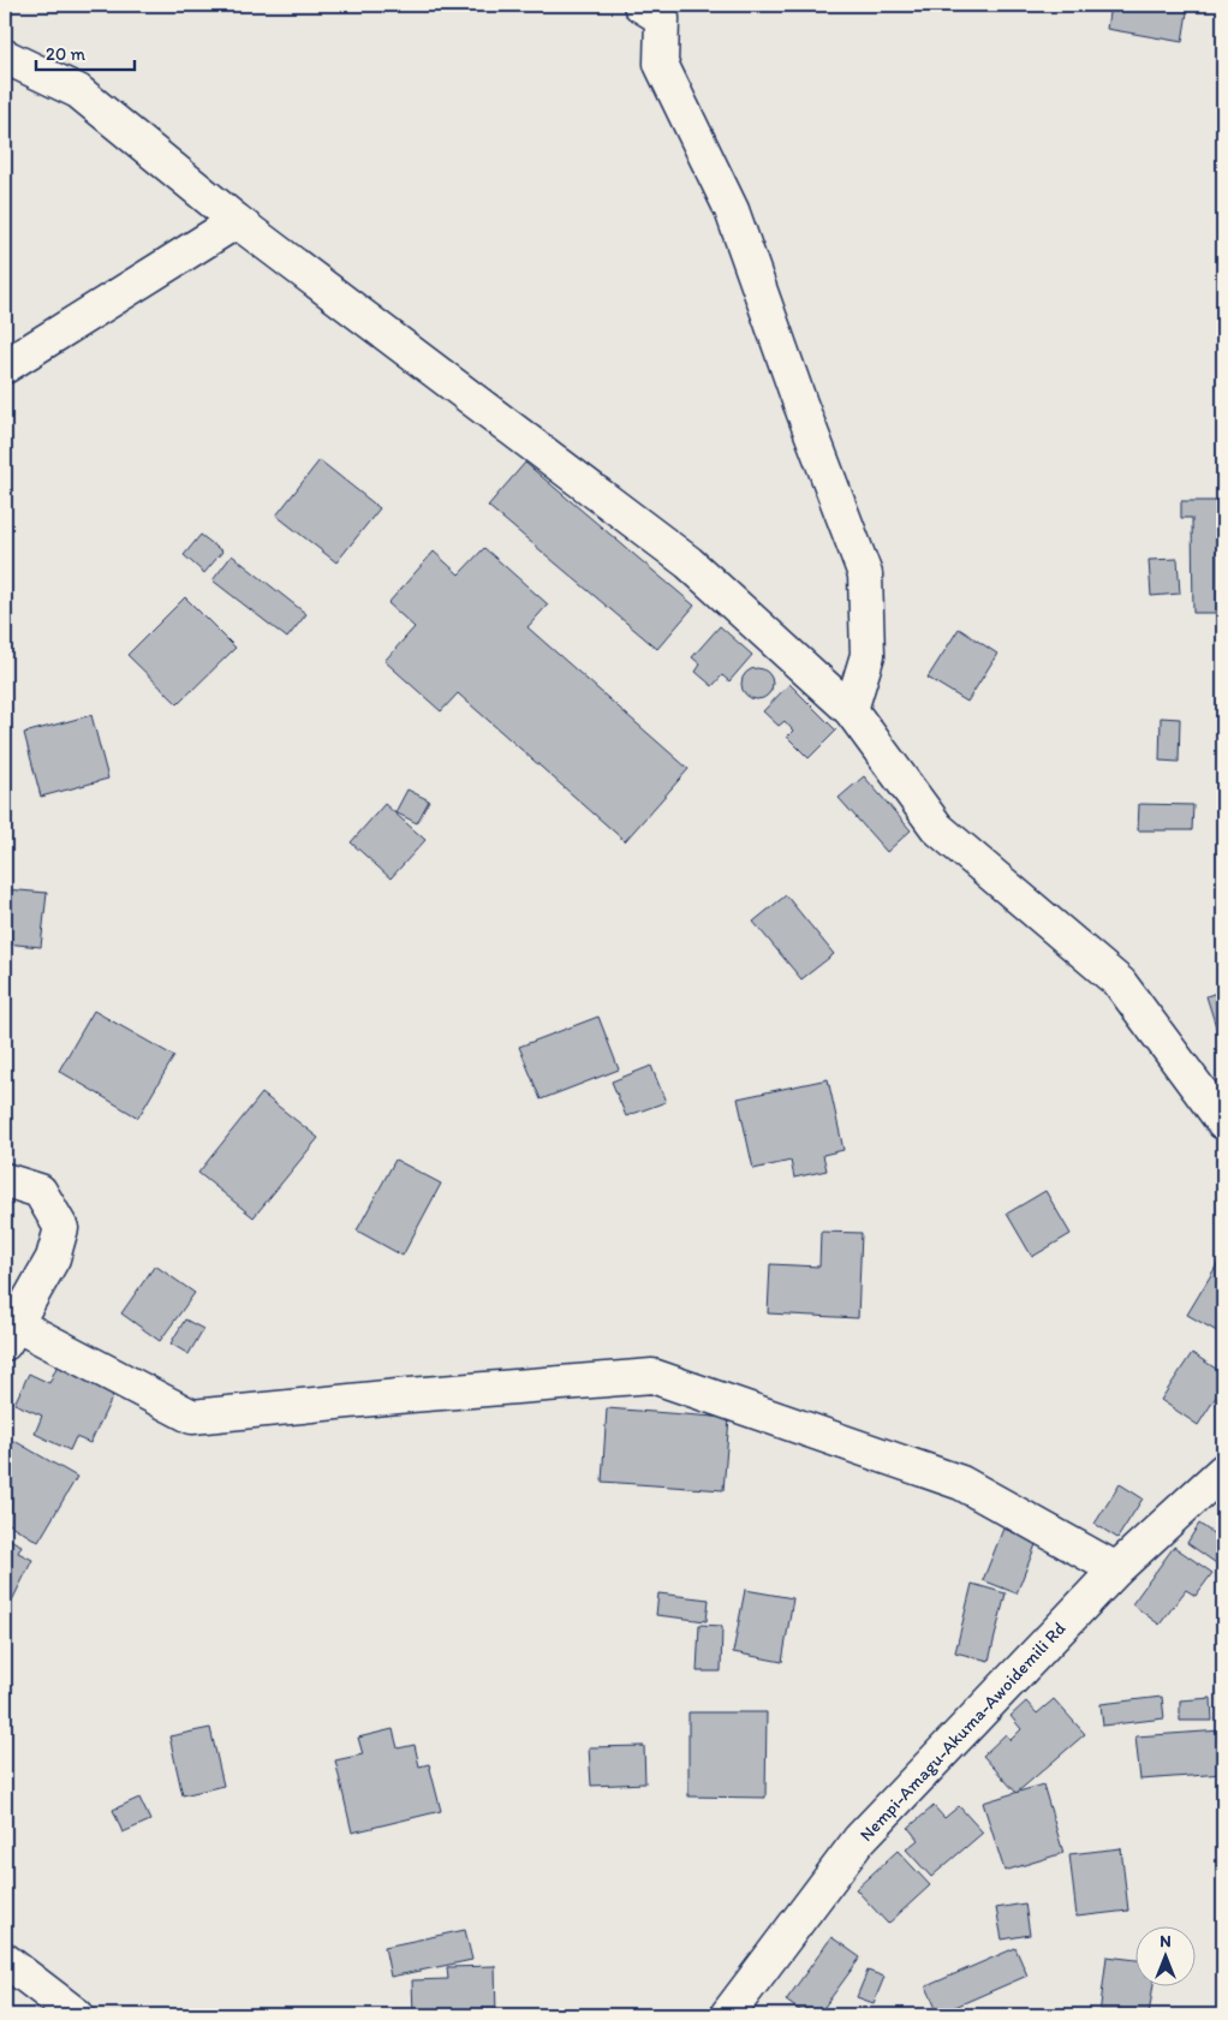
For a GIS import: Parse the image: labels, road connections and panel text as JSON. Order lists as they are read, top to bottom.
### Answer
{
  "streets": {
    "street": ["Nempi-Amagu-Akuma-Awoidemili Rd"]
  },
  "scale_bar": "20 m",
  "north": "top"
}
